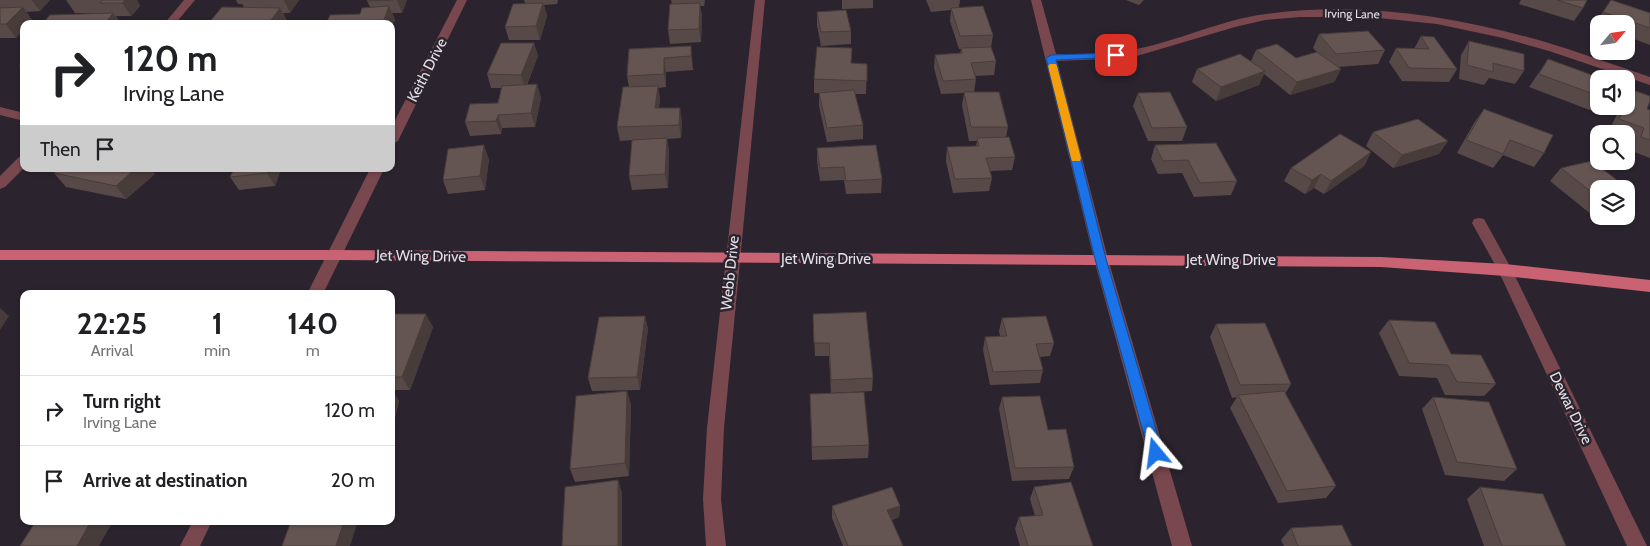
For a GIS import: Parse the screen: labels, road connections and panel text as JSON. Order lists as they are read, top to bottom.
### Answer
{
  "streets": {
    "main road": ["Jet Wing Drive"],
    "street": [
      "Irving Lane",
      "Keith Drive",
      "Webb Drive",
      "Dewar Drive"
    ]
  },
  "crossings": [
    ["Jet Wing Drive", "Webb Drive"],
    ["Jet Wing Drive", "Dewar Drive"]
  ],
  "north": "top right",
  "page": {
    "turn": ["120 m", "Irving Lane"],
    "then": "Then",
    "eta": [
      "22:25",
      "Arrival",
      "1",
      "min",
      "140",
      "m"
    ],
    "list": [
      {
        "name": "Turn right",
        "note": "Irving Lane",
        "value": "120 m"
      },
      {
        "name": "Arrive at destination",
        "value": "20 m"
      }
    ]
  }
}
